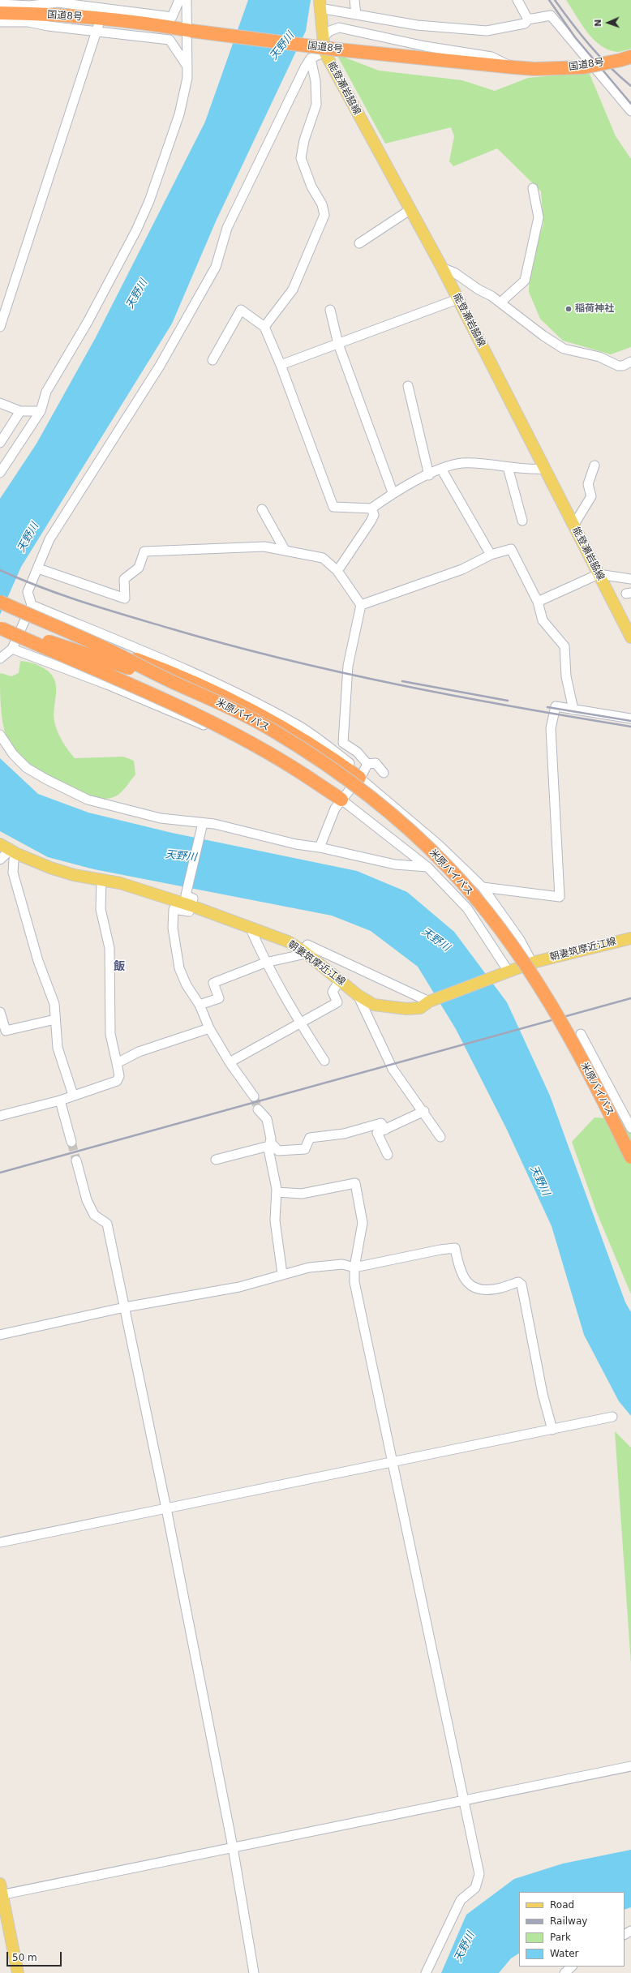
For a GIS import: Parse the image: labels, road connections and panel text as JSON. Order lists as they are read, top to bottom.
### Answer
{
  "streets": {
    "highway": ["国道8号", "米原バイパス"],
    "main road": ["能登瀬岩脇線", "朝妻筑摩近江線"]
  },
  "districts": ["飯"],
  "water": ["天野川"],
  "places": ["稲荷神社"],
  "legend": [
    "Road",
    "Railway",
    "Park",
    "Water"
  ],
  "scale_bar": "50 m",
  "north": "left"
}
